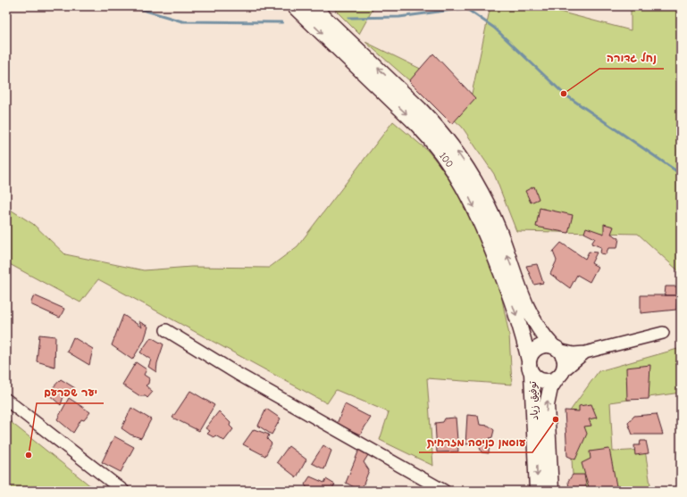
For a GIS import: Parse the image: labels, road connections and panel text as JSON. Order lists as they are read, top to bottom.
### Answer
{
  "streets": {
    "main road": ["100", "توفيق زياد"]
  },
  "crossings": [
    ["100", "توفيق زياد"]
  ],
  "places": ["נחל גדורה", "עוסמן כניסה מזרחית", "יער שפרעם"]
}
